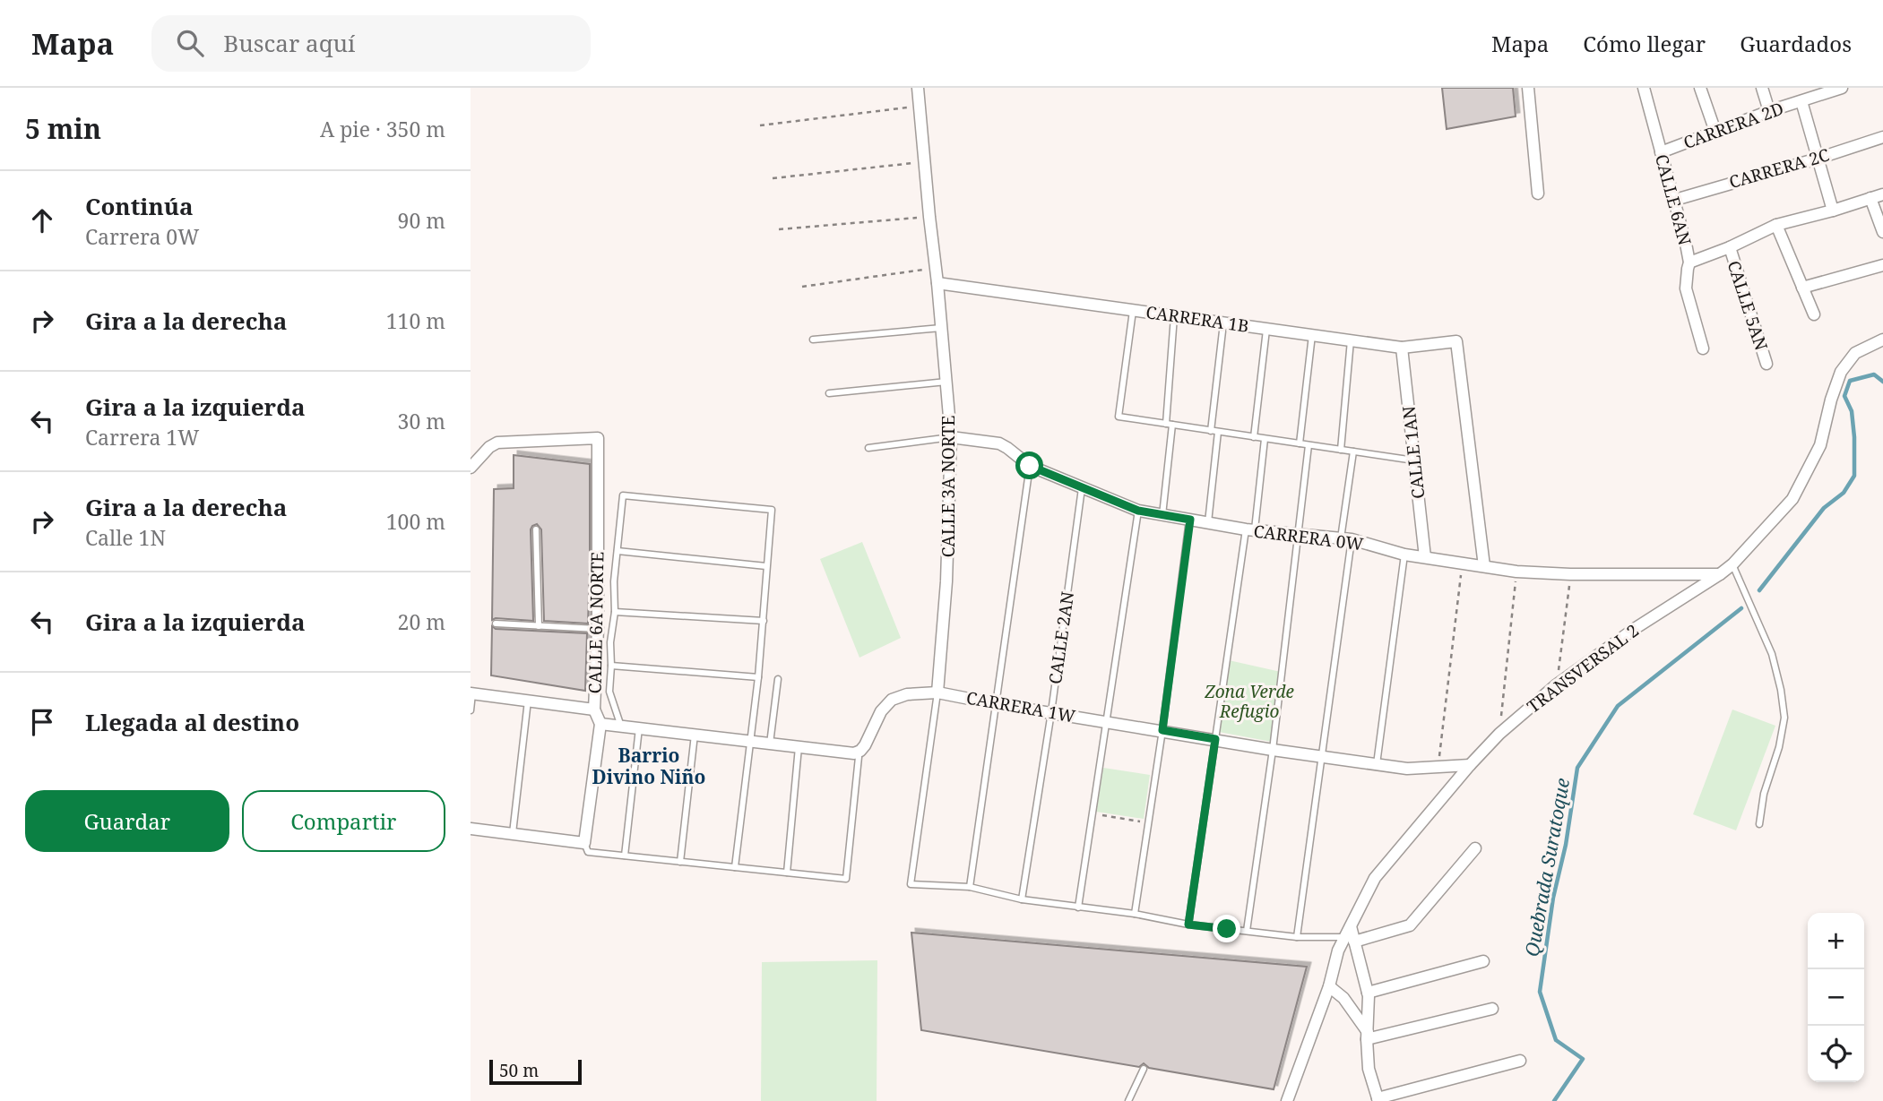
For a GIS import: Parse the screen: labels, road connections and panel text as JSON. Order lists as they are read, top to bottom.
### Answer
{
  "streets": {
    "street": [
      "CARRERA 2D",
      "CARRERA 2C",
      "CALLE 6AN",
      "CALLE 5AN",
      "CARRERA 1B",
      "CALLE 1AN",
      "CALLE 3A NORTE",
      "CARRERA 0W",
      "CALLE 6A NORTE",
      "TRANSVERSAL 2",
      "CARRERA 1W"
    ],
    "lane": ["CALLE 2AN"]
  },
  "crossings": [
    ["CARRERA 2D", "CALLE 6AN"],
    ["CARRERA 2C", "CALLE 6AN"],
    ["CARRERA 1B", "CALLE 1AN"],
    ["CARRERA 1B", "CALLE 3A NORTE"],
    ["CARRERA 1B", "CARRERA 0W"],
    ["CALLE 1AN", "CARRERA 0W"],
    ["CALLE 3A NORTE", "CARRERA 0W"],
    ["CALLE 3A NORTE", "CARRERA 1W"],
    ["CARRERA 0W", "CALLE 2AN"],
    ["CARRERA 0W", "TRANSVERSAL 2"],
    ["CALLE 2AN", "CARRERA 1W"],
    ["TRANSVERSAL 2", "CARRERA 1W"]
  ],
  "districts": ["Barrio Divino Niño"],
  "water": ["Quebrada Suratoque"],
  "parks": ["Zona Verde Refugio"],
  "scale_bar": "50 m",
  "page": {
    "header": "Mapa",
    "search": "Buscar aquí",
    "nav": ["Mapa", "Cómo llegar", "Guardados"],
    "heading": ["5 min", "A pie · 350 m"],
    "list": [
      ["Continúa", "Carrera 0W", "90 m"],
      ["Gira a la derecha", "110 m"],
      ["Gira a la izquierda", "Carrera 1W", "30 m"],
      ["Gira a la derecha", "Calle 1N", "100 m"],
      ["Gira a la izquierda", "20 m"],
      "Llegada al destino"
    ],
    "buttons": ["Guardar", "Compartir"],
    "map_buttons": ["+", "−"],
    "scale": "50 m"
  }
}
